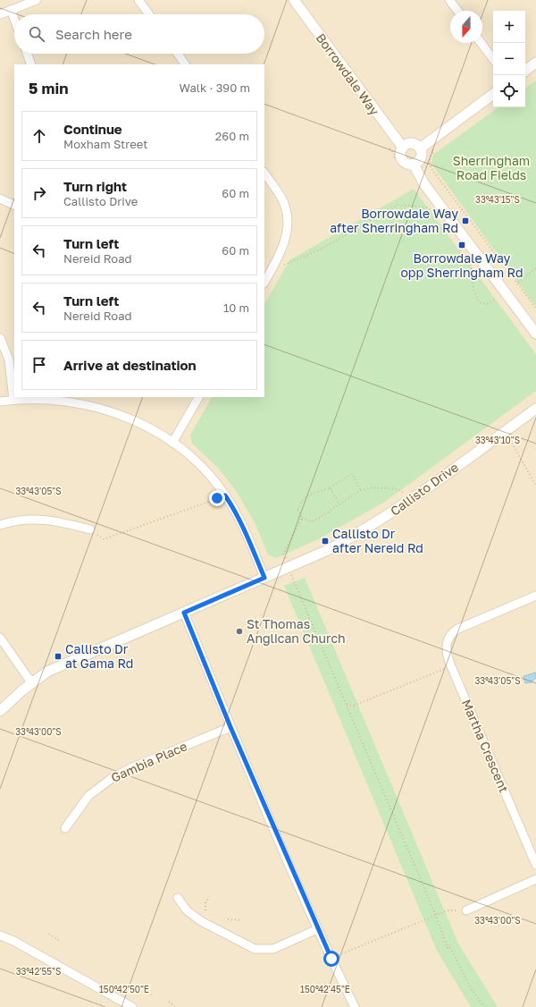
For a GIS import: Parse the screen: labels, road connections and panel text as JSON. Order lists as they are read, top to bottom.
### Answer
{
  "streets": {
    "street": [
      "Borrowdale Way",
      "Callisto Drive",
      "Martha Crescent",
      "Gambia Place"
    ]
  },
  "parks": ["Sherringham Road Fields"],
  "places": {
    "transit": [
      "Borrowdale Way after Sherringham Rd",
      "Borrowdale Way opp Sherringham Rd",
      "Callisto Dr after Nereid Rd",
      "Callisto Dr at Gama Rd"
    ],
    "other": ["St Thomas Anglican Church"]
  },
  "north": "bottom",
  "page": {
    "map_buttons": ["+", "−"],
    "search": "Search here",
    "heading": ["5 min", "Walk · 390 m"],
    "list": [
      ["Continue", "Moxham Street", "260 m"],
      ["Turn right", "Callisto Drive", "60 m"],
      ["Turn left", "Nereid Road", "60 m"],
      ["Turn left", "Nereid Road", "10 m"],
      "Arrive at destination"
    ]
  },
  "coordinates": [
    "33°43'15\"S",
    "33°43'10\"S",
    "33°43'05\"S",
    "33°43'00\"S",
    "33°42'55\"S",
    "150°42'50\"E",
    "150°42'45\"E"
  ]
}
